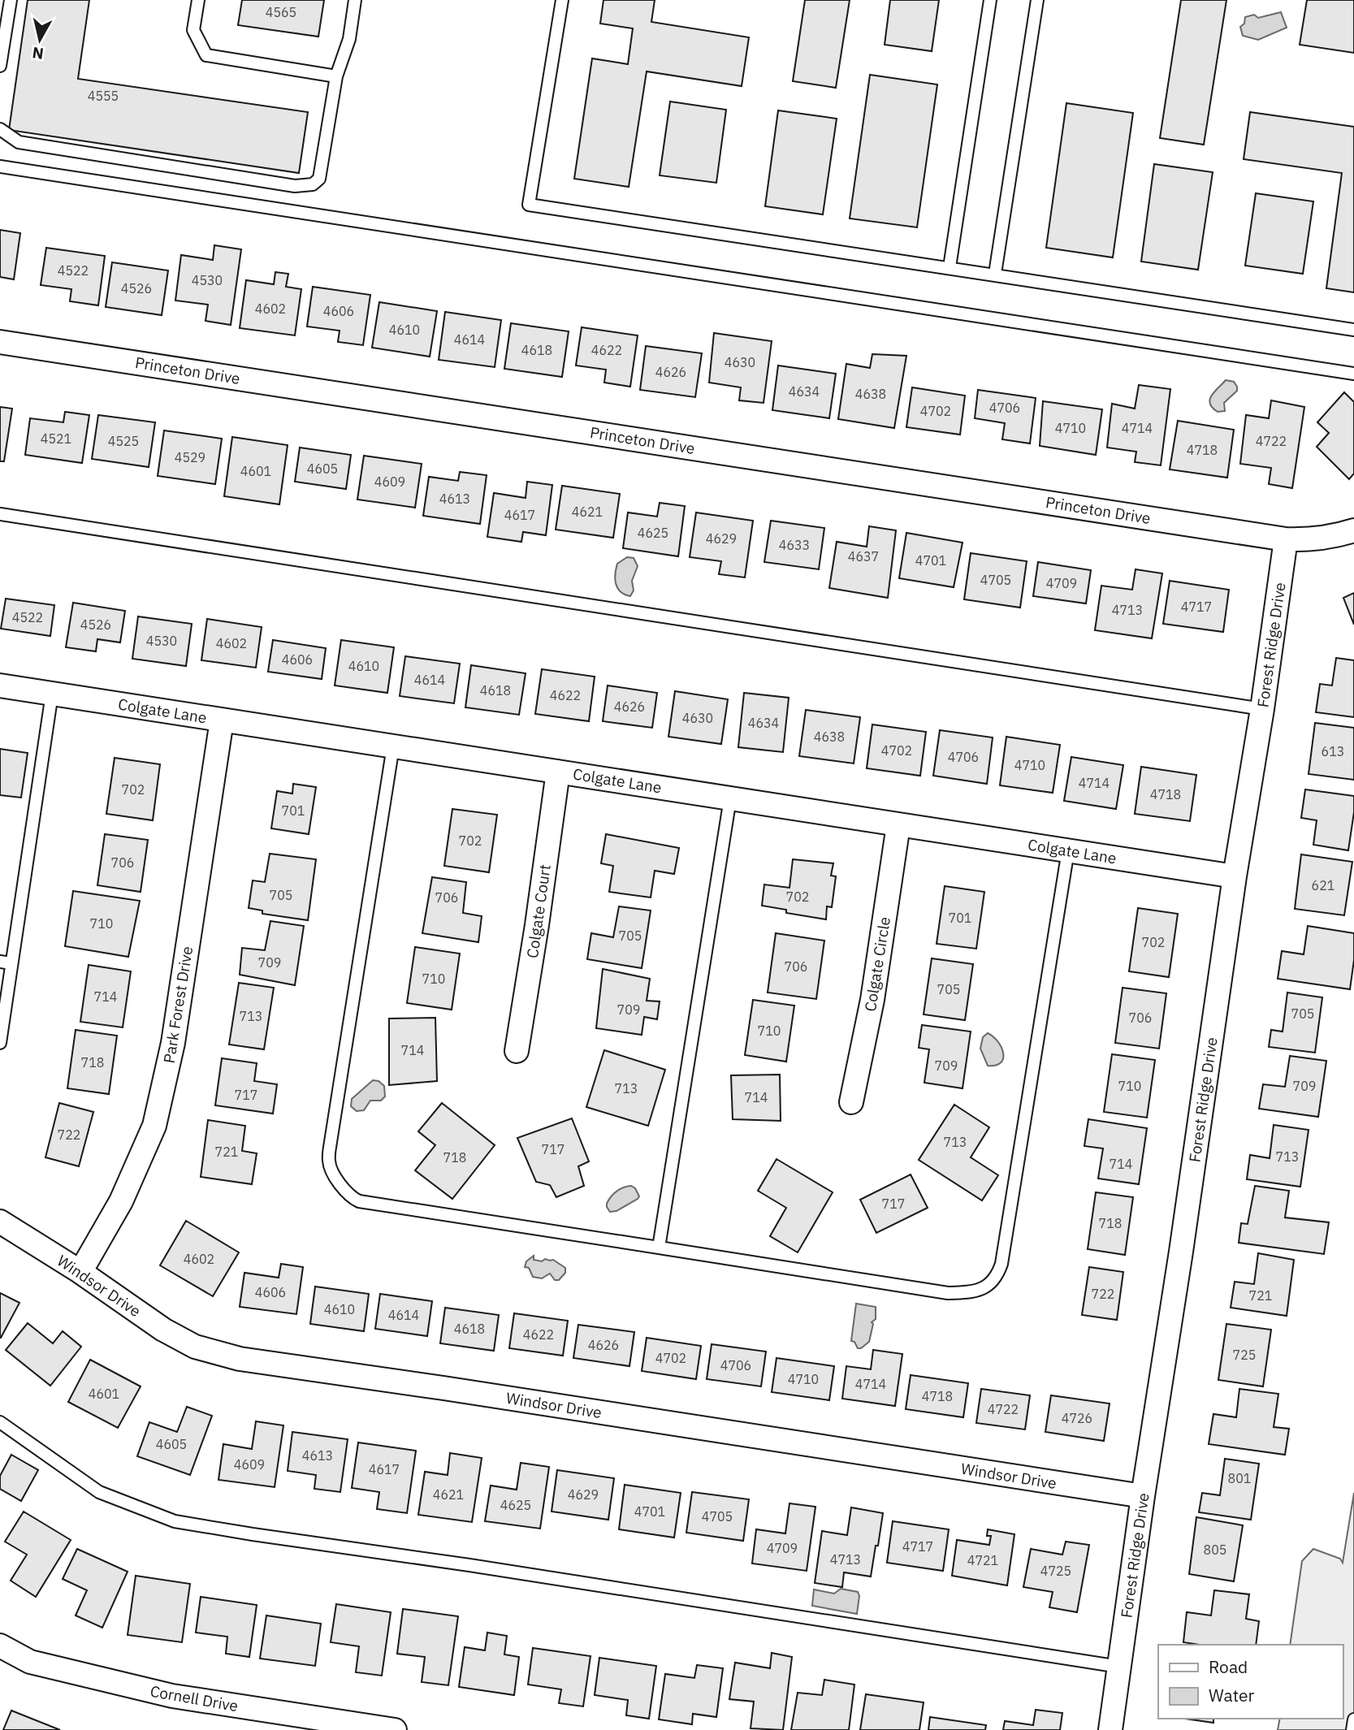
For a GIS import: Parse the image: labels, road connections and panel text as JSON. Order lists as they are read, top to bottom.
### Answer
{
  "streets": {
    "street": [
      "Princeton Drive",
      "Forest Ridge Drive",
      "Colgate Lane",
      "Colgate Court",
      "Colgate Circle",
      "Park Forest Drive",
      "Windsor Drive",
      "Cornell Drive"
    ]
  },
  "crossings": [
    ["Princeton Drive", "Forest Ridge Drive"],
    ["Forest Ridge Drive", "Colgate Lane"],
    ["Forest Ridge Drive", "Windsor Drive"],
    ["Colgate Lane", "Colgate Court"],
    ["Colgate Lane", "Colgate Circle"],
    ["Colgate Lane", "Park Forest Drive"],
    ["Park Forest Drive", "Windsor Drive"]
  ],
  "house_numbers": [
    "4565",
    "4555",
    "4522",
    "4530",
    "4526",
    "4602",
    "4606",
    "4610",
    "4614",
    "4618",
    "4622",
    "4630",
    "4626",
    "4634",
    "4638",
    "4706",
    "4702",
    "4710",
    "4714",
    "4521",
    "4525",
    "4722",
    "4718",
    "4529",
    "4605",
    "4601",
    "4609",
    "4613",
    "4621",
    "4617",
    "4625",
    "4629",
    "4633",
    "4637",
    "4701",
    "4705",
    "4709",
    "4717",
    "4713",
    "4522",
    "4526",
    "4530",
    "4602",
    "4606",
    "4610",
    "4614",
    "4618",
    "4622",
    "4626",
    "4630",
    "4634",
    "4638",
    "4702",
    "613",
    "4706",
    "4710",
    "4714",
    "702",
    "4718",
    "701",
    "702",
    "706",
    "621",
    "705",
    "702",
    "706",
    "701",
    "710",
    "705",
    "702",
    "709",
    "706",
    "710",
    "705",
    "714",
    "709",
    "705",
    "713",
    "706",
    "710",
    "714",
    "718",
    "709",
    "710",
    "709",
    "713",
    "717",
    "714",
    "722",
    "713",
    "717",
    "721",
    "713",
    "718",
    "714",
    "717",
    "718",
    "4602",
    "4606",
    "722",
    "721",
    "4610",
    "4614",
    "4618",
    "4622",
    "4626",
    "725",
    "4702",
    "4706",
    "4710",
    "4714",
    "4601",
    "4718",
    "4722",
    "4726",
    "4605",
    "4613",
    "4609",
    "4617",
    "801",
    "4621",
    "4629",
    "4625",
    "4701",
    "4705",
    "4717",
    "4709",
    "805",
    "4713",
    "4721",
    "4725"
  ],
  "legend": ["Road", "Water"],
  "north": "bottom"
}
